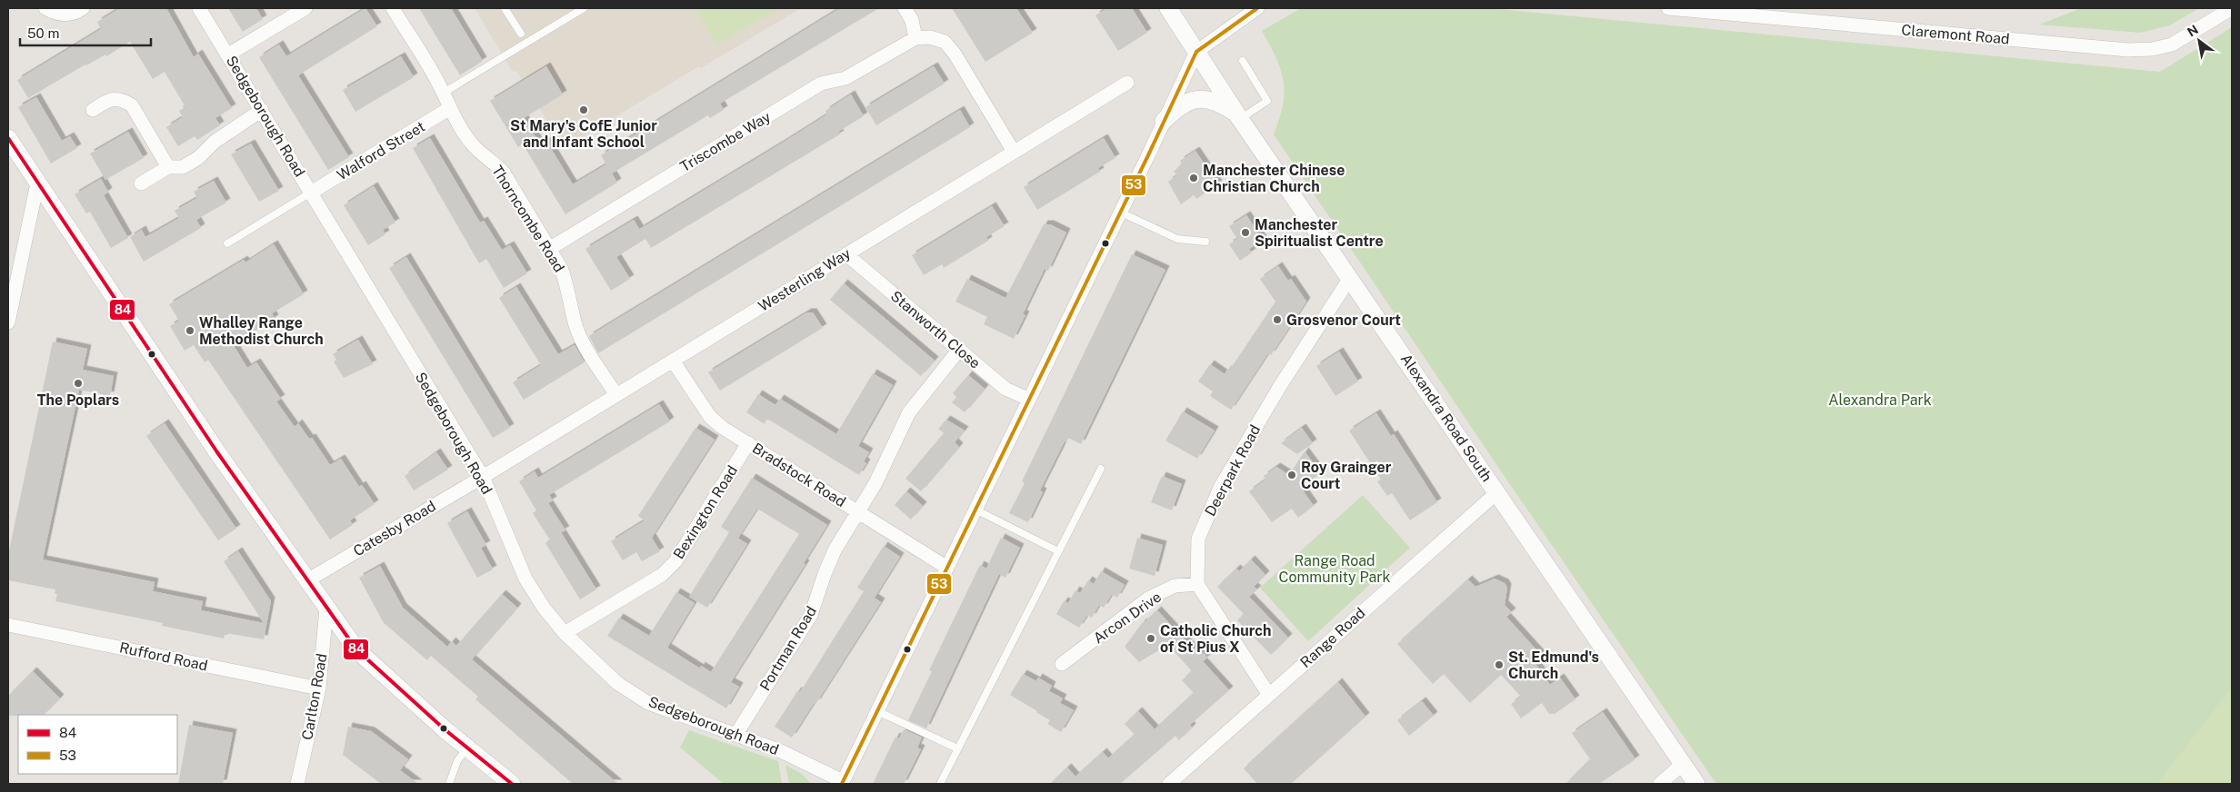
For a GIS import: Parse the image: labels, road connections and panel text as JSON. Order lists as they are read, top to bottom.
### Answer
{
  "streets": {
    "street": [
      "Claremont Road",
      "Sedgeborough Road",
      "Triscombe Way",
      "Walford Street",
      "Thorncombe Road",
      "Westerling Way",
      "Stanworth Close",
      "Alexandra Road South",
      "Deerpark Road",
      "Bradstock Road",
      "Bexington Road",
      "Catesby Road",
      "Arcon Drive",
      "Range Road",
      "Portman Road",
      "Rufford Road",
      "Carlton Road"
    ]
  },
  "crossings": [
    ["Sedgeborough Road", "Walford Street"],
    ["Sedgeborough Road", "Westerling Way"],
    ["Sedgeborough Road", "Bexington Road"],
    ["Sedgeborough Road", "Catesby Road"],
    ["Sedgeborough Road", "Portman Road"],
    ["Triscombe Way", "Thorncombe Road"],
    ["Walford Street", "Thorncombe Road"],
    ["Thorncombe Road", "Westerling Way"],
    ["Westerling Way", "Stanworth Close"],
    ["Westerling Way", "Bradstock Road"],
    ["Westerling Way", "Catesby Road"],
    ["Stanworth Close", "Portman Road"],
    ["Alexandra Road South", "Deerpark Road"],
    ["Alexandra Road South", "Range Road"],
    ["Deerpark Road", "Arcon Drive"],
    ["Bradstock Road", "Bexington Road"],
    ["Bradstock Road", "Portman Road"],
    ["Rufford Road", "Carlton Road"]
  ],
  "parks": ["Alexandra Park", "Range Road Community Park"],
  "places": [
    "St Mary's CofE Junior and Infant School",
    "Manchester Chinese Christian Church",
    "Manchester Spiritualist Centre",
    "Grosvenor Court",
    "Whalley Range Methodist Church",
    "The Poplars",
    "Roy Grainger Court",
    "Catholic Church of St Pius X",
    "St. Edmund's Church"
  ],
  "lines": ["transit line 53", "transit line 84"],
  "legend": ["84", "53"],
  "scale_bar": "50 m",
  "north": "top left"
}
